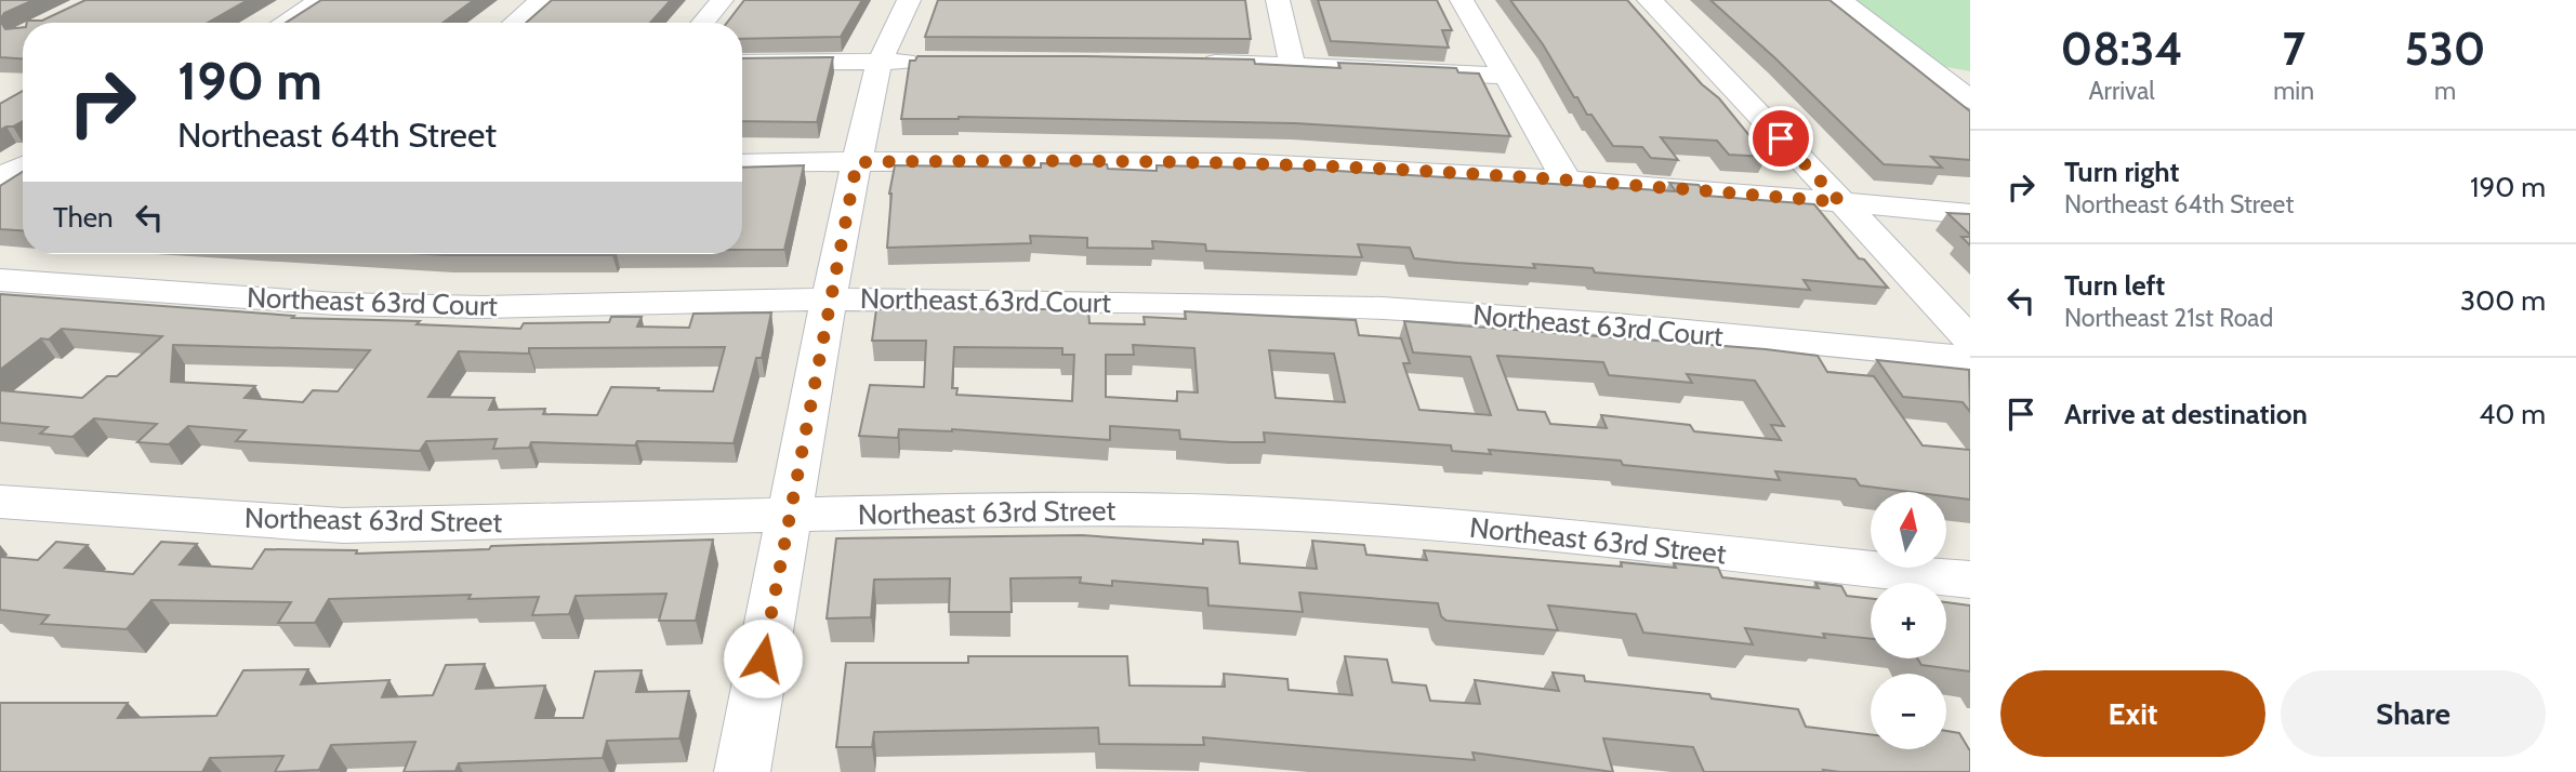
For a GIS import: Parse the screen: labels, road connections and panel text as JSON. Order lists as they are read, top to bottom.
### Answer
{
  "streets": {
    "street": ["Northeast 63rd Court", "Northeast 63rd Street"]
  },
  "north": "top",
  "page": {
    "eta": [
      "08:34",
      "Arrival",
      "7",
      "min",
      "530",
      "m"
    ],
    "turn": ["190 m", "Northeast 64th Street"],
    "list": [
      {
        "name": "Turn right",
        "note": "Northeast 64th Street",
        "value": "190 m"
      },
      {
        "name": "Turn left",
        "note": "Northeast 21st Road",
        "value": "300 m"
      },
      {
        "name": "Arrive at destination",
        "value": "40 m"
      }
    ],
    "then": "Then",
    "map_buttons": ["+", "−"],
    "buttons": ["Exit", "Share"]
  }
}
